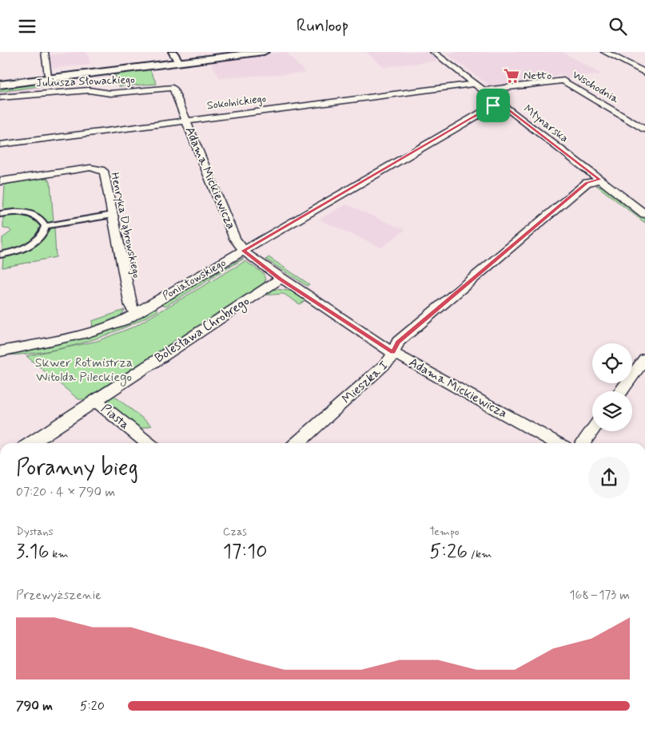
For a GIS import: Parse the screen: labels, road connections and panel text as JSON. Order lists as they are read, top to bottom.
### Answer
{
  "streets": {
    "street": [
      "Juliusza Słowackiego",
      "Wschodnia",
      "Sokolnickiego",
      "Młynarska",
      "Adama Mickiewicza",
      "Henryka Dąbrowskiego",
      "Poniatowskiego",
      "Bolesława Chrobrego",
      "Mieszka I",
      "Piasta"
    ]
  },
  "crossings": [
    ["Juliusza Słowackiego", "Adama Mickiewicza"],
    ["Wschodnia", "Młynarska"],
    ["Sokolnickiego", "Młynarska"],
    ["Sokolnickiego", "Adama Mickiewicza"],
    ["Młynarska", "Poniatowskiego"],
    ["Młynarska", "Mieszka I"],
    ["Adama Mickiewicza", "Poniatowskiego"],
    ["Adama Mickiewicza", "Bolesława Chrobrego"],
    ["Adama Mickiewicza", "Mieszka I"],
    ["Henryka Dąbrowskiego", "Poniatowskiego"],
    ["Bolesława Chrobrego", "Piasta"]
  ],
  "parks": ["Skwer Rotmistrza Witolda Pileckiego"],
  "places": {
    "supermarket": ["Netto"]
  },
  "page": {
    "header": "Runloop",
    "heading": ["Poranny bieg", "07:20 · 4 × 790 m"],
    "stats": [
      ["Dystans", "3.16 km"],
      ["Czas", "17:10"],
      ["Tempo", "5:26 /km"]
    ],
    "chart": ["Przewyższenie", "168–173 m"],
    "list": [
      {
        "name": "790 m",
        "note": "5:20"
      }
    ]
  }
}
